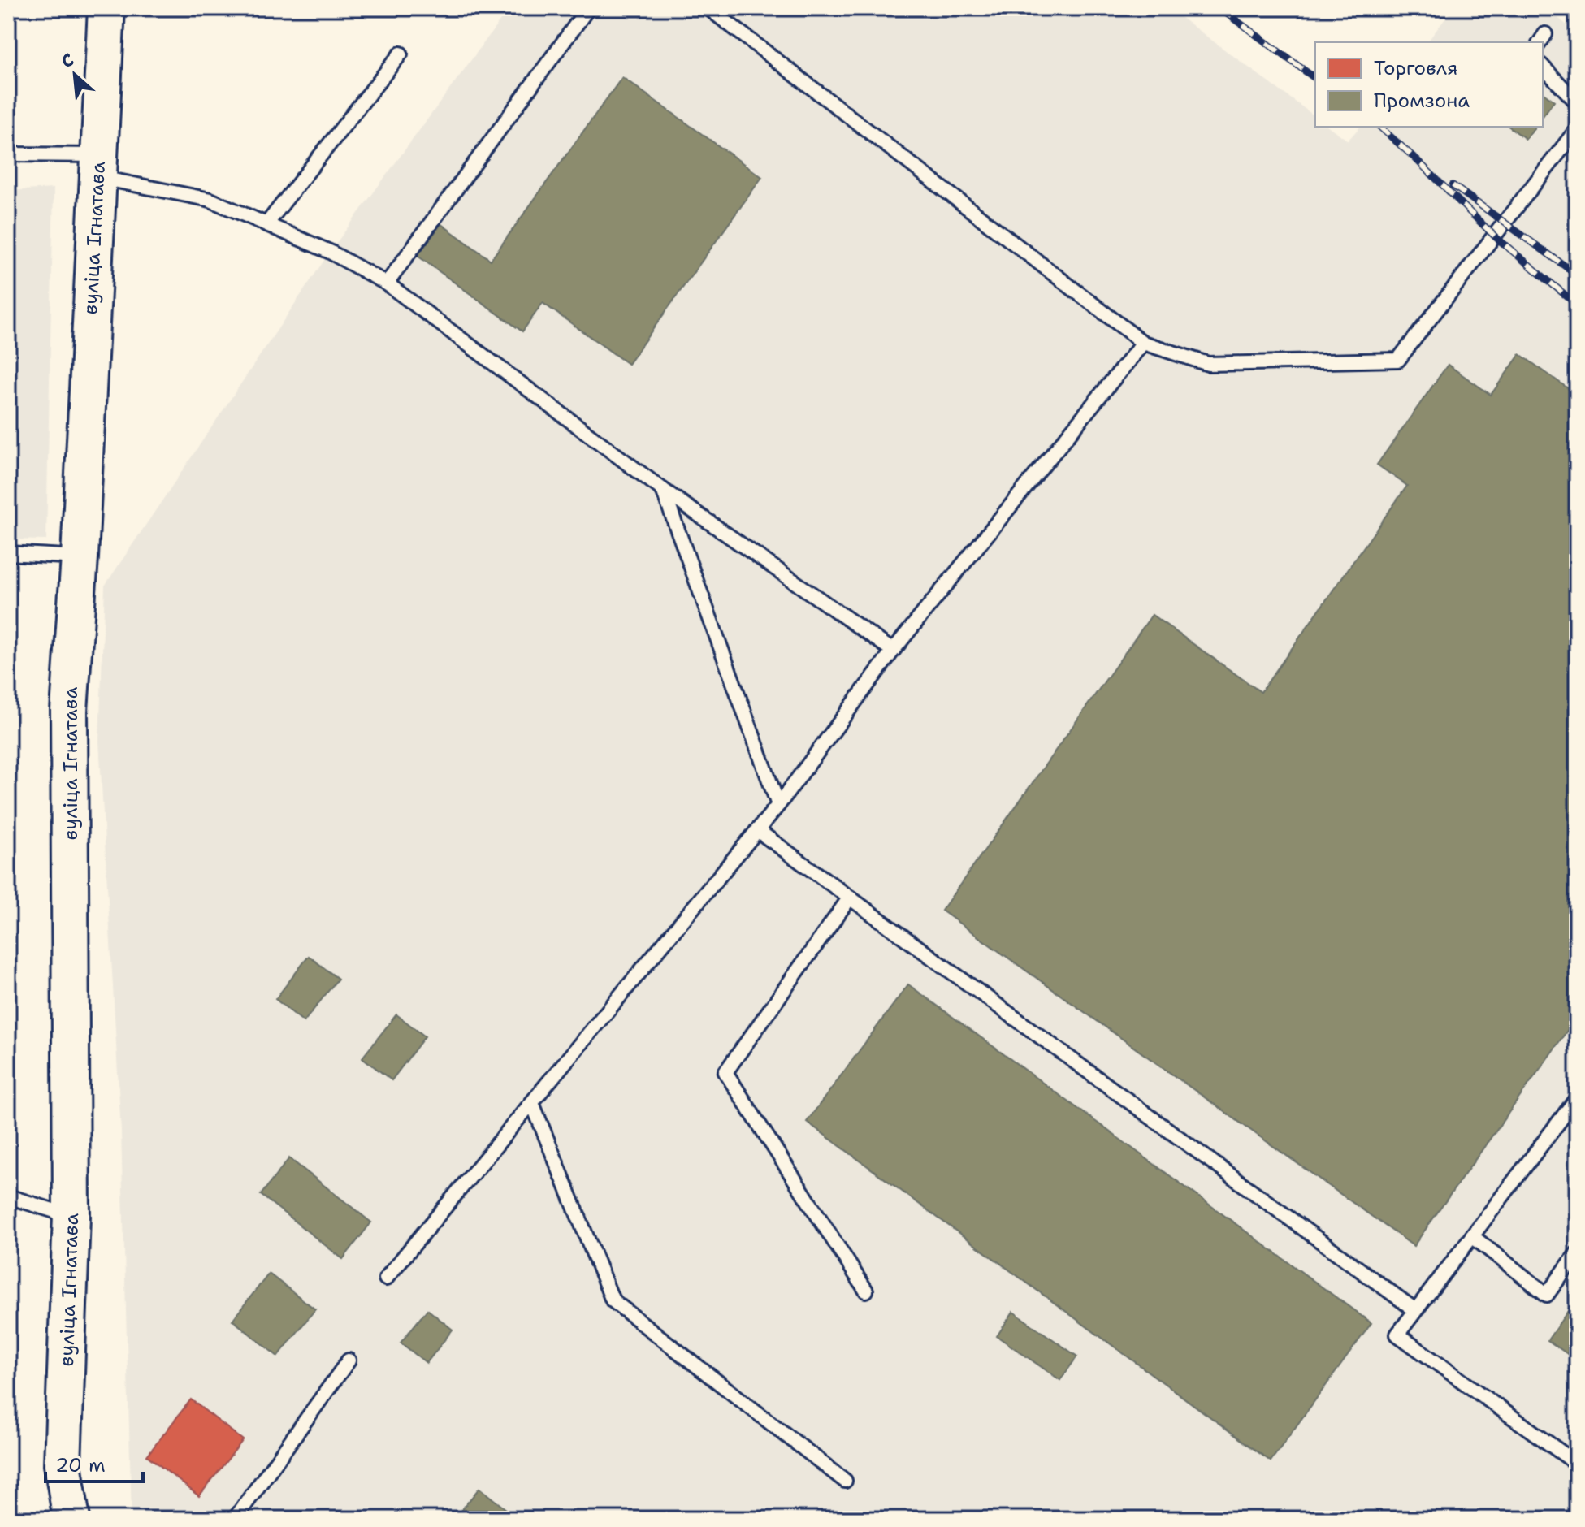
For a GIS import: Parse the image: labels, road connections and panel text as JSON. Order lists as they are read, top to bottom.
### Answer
{
  "streets": {
    "street": ["вуліца Ігнатава"]
  },
  "legend": ["Торговля", "Промзона"],
  "scale_bar": "20 m",
  "north": "top left"
}
